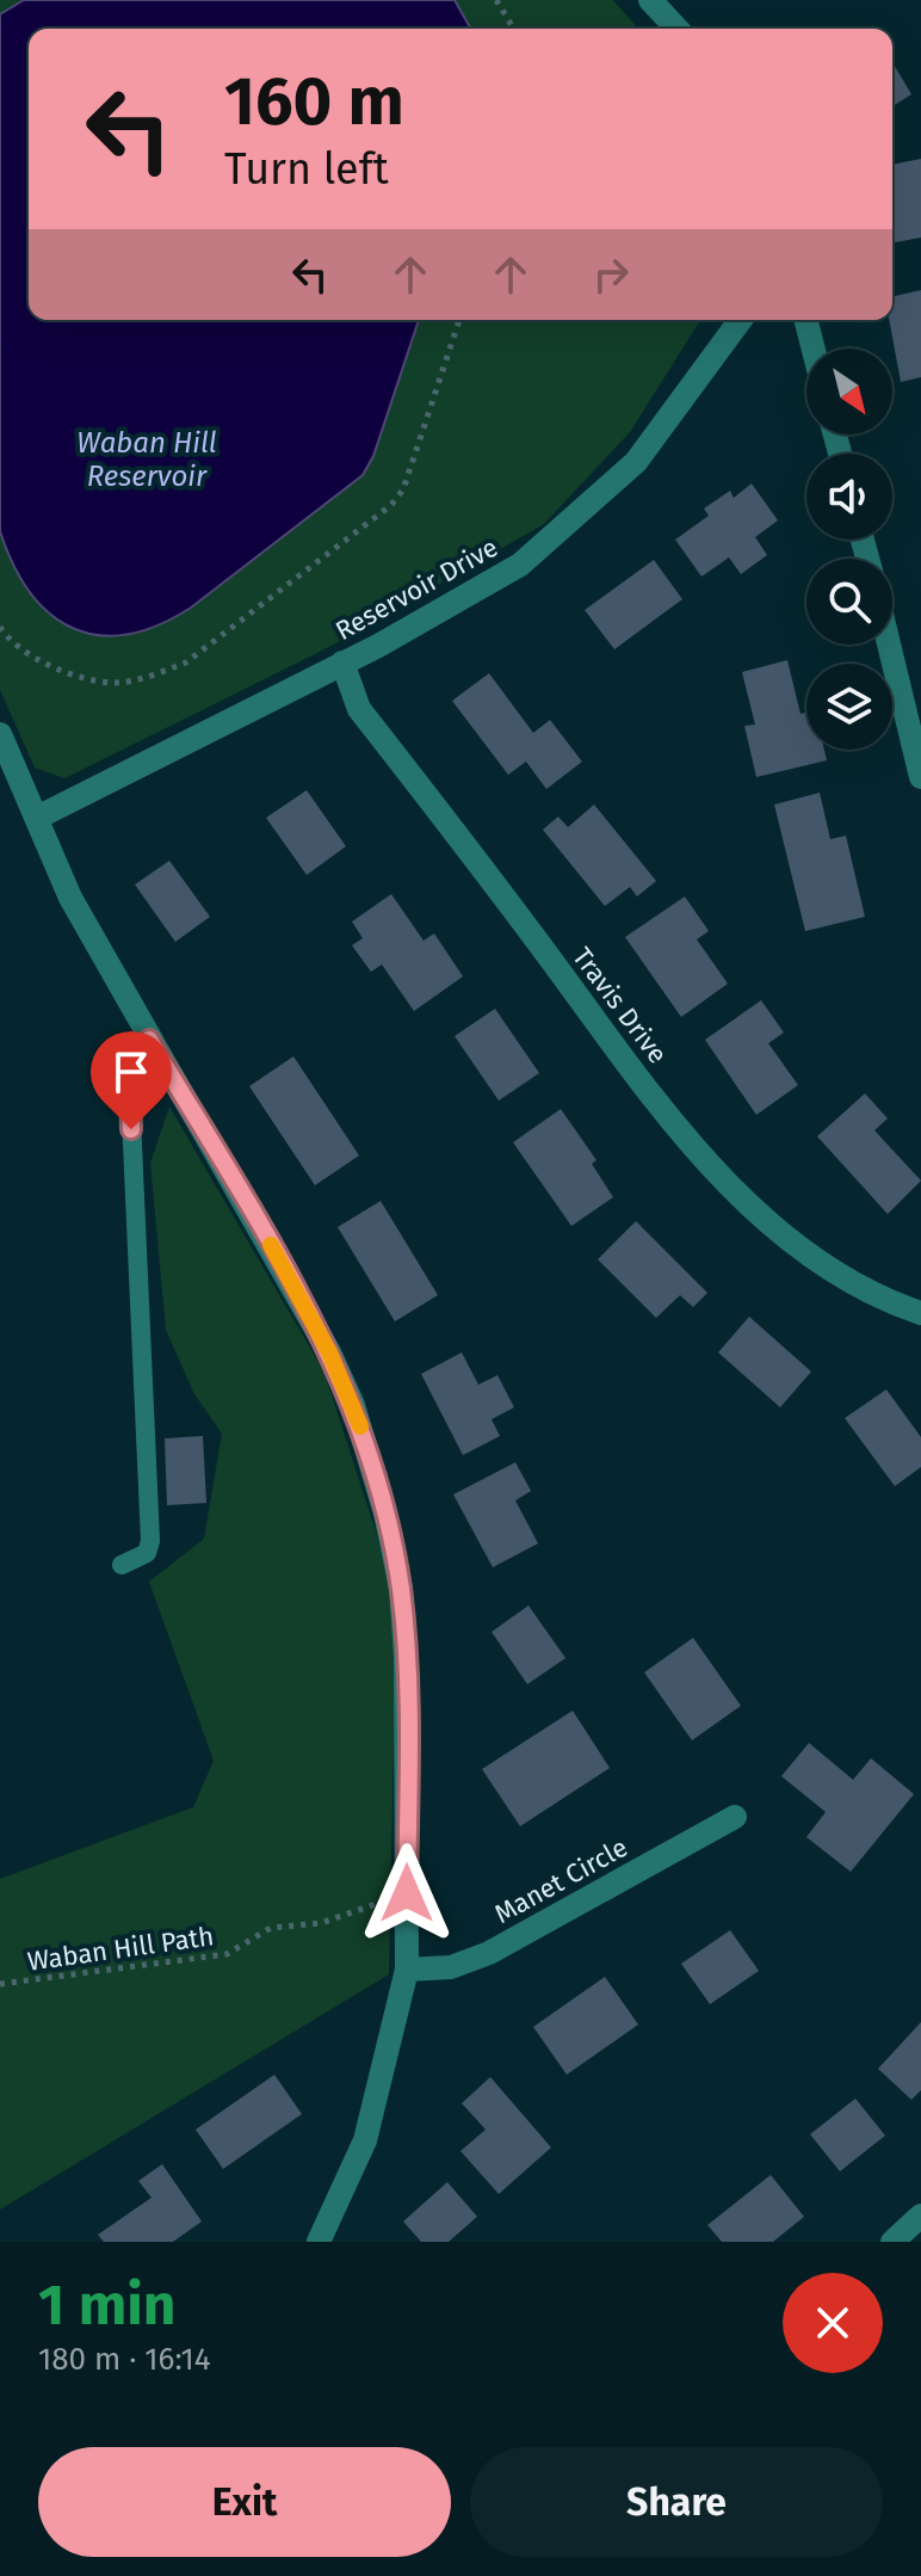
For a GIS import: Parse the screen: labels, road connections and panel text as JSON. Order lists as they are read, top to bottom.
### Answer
{
  "streets": {
    "street": ["Reservoir Drive", "Travis Drive", "Manet Circle"],
    "path": ["Waban Hill Path"]
  },
  "crossings": [
    ["Reservoir Drive", "Travis Drive"]
  ],
  "water": ["Waban Hill Reservoir"],
  "north": "bottom right",
  "page": {
    "turn": ["160 m", "Turn left"],
    "heading": ["1 min", "180 m · 16:14"],
    "buttons": ["Exit", "Share"]
  }
}
